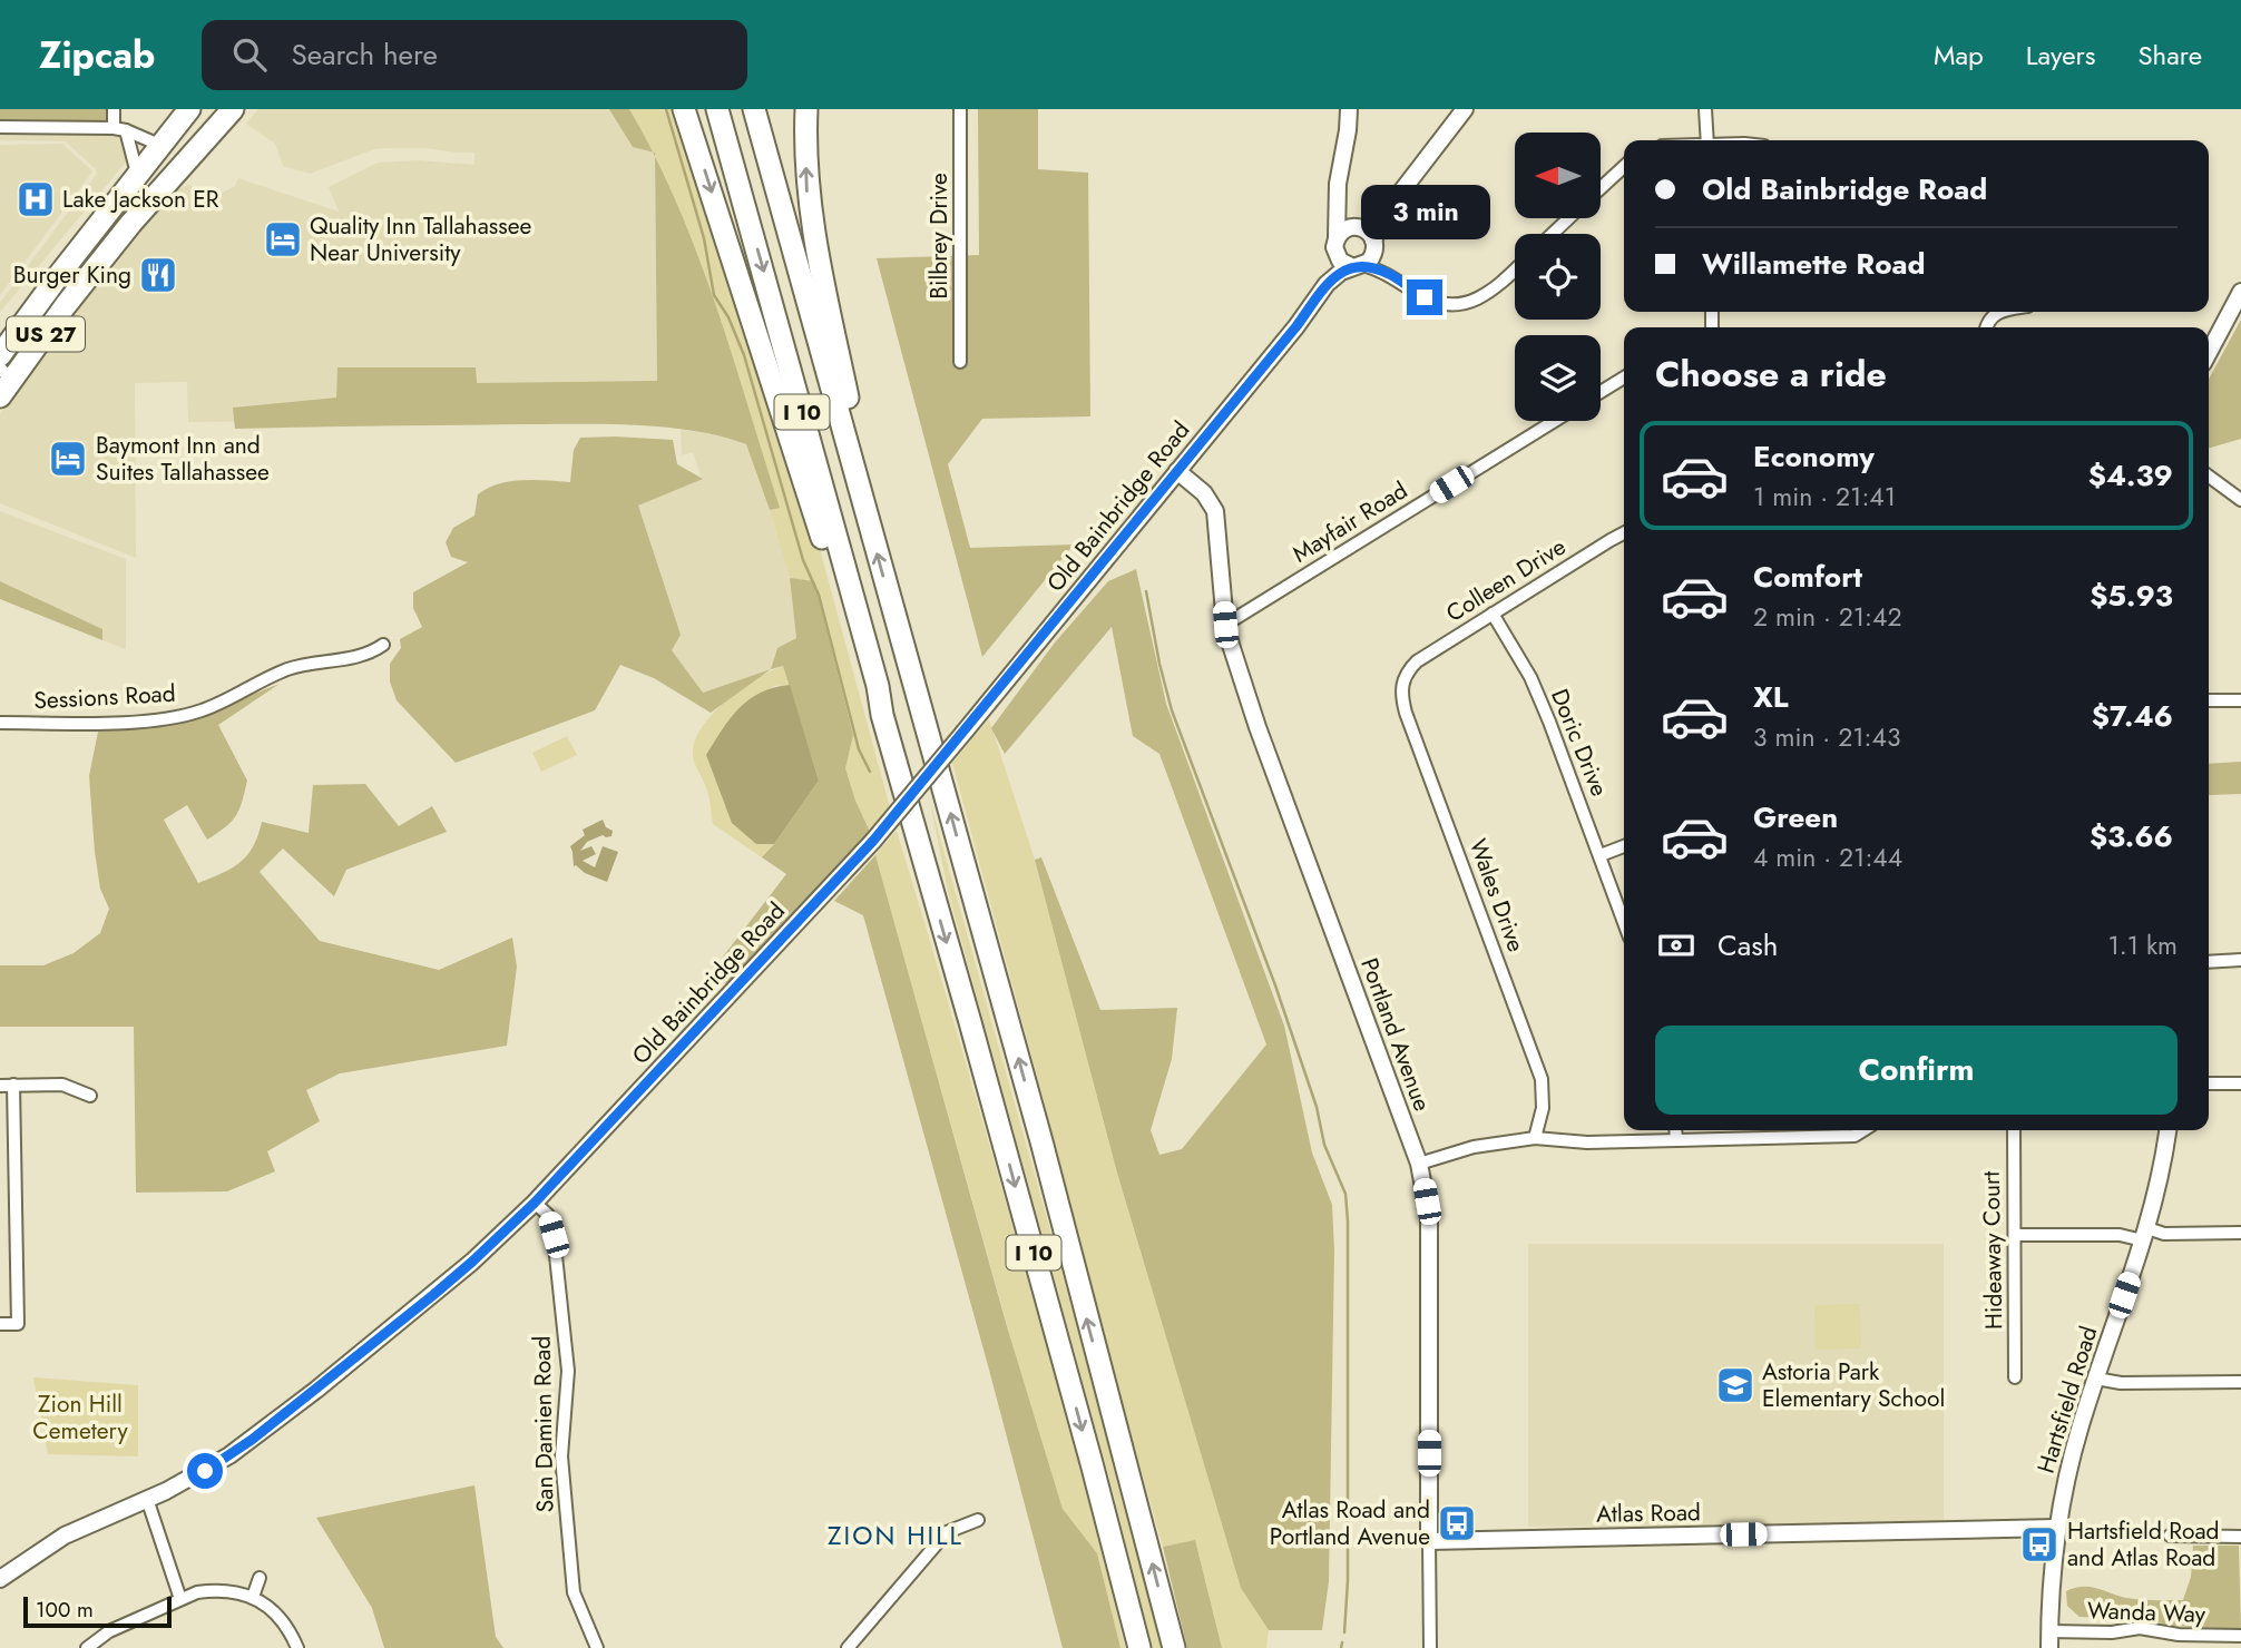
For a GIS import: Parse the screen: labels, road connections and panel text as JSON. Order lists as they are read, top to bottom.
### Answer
{
  "streets": {
    "highway": ["US 27", "I 10"],
    "street": [
      "Bilbrey Drive",
      "Old Bainbridge Road",
      "Mayfair Road",
      "Colleen Drive",
      "Sessions Road",
      "Doric Drive",
      "Wales Drive",
      "Portland Avenue",
      "Hideaway Court",
      "Hartsfield Road",
      "San Damien Road",
      "Atlas Road",
      "Wanda Way"
    ]
  },
  "crossings": [
    ["Old Bainbridge Road", "Portland Avenue"],
    ["Old Bainbridge Road", "San Damien Road"],
    ["Mayfair Road", "Portland Avenue"],
    ["Colleen Drive", "Doric Drive"],
    ["Colleen Drive", "Wales Drive"],
    ["Portland Avenue", "Atlas Road"],
    ["Hartsfield Road", "Atlas Road"],
    ["Hartsfield Road", "Wanda Way"]
  ],
  "districts": ["ZION HILL"],
  "parks": ["Zion Hill Cemetery"],
  "places": {
    "hospital": ["Lake Jackson ER"],
    "hotel": ["Quality Inn Tallahassee Near University", "Baymont Inn and Suites Tallahassee"],
    "restaurant": ["Burger King"],
    "school or university": ["Astoria Park Elementary School"],
    "bus stop": ["Atlas Road and Portland Avenue", "Hartsfield Road and Atlas Road"]
  },
  "scale_bar": "100 m",
  "north": "left",
  "page": {
    "header": "Zipcab",
    "search": "Search here",
    "nav": ["Map", "Layers", "Share"],
    "banner": ["Old Bainbridge Road", "Willamette Road"],
    "bubble": "3 min",
    "heading": "Choose a ride",
    "list": [
      {
        "name": "Economy",
        "note": "1 min · 21:41",
        "value": "$4.39"
      },
      {
        "name": "Comfort",
        "note": "2 min · 21:42",
        "value": "$5.93"
      },
      {
        "name": "XL",
        "note": "3 min · 21:43",
        "value": "$7.46"
      },
      {
        "name": "Green",
        "note": "4 min · 21:44",
        "value": "$3.66"
      }
    ],
    "pay": ["Cash", "1.1 km"],
    "buttons": "Confirm",
    "scale": "100 m"
  }
}
